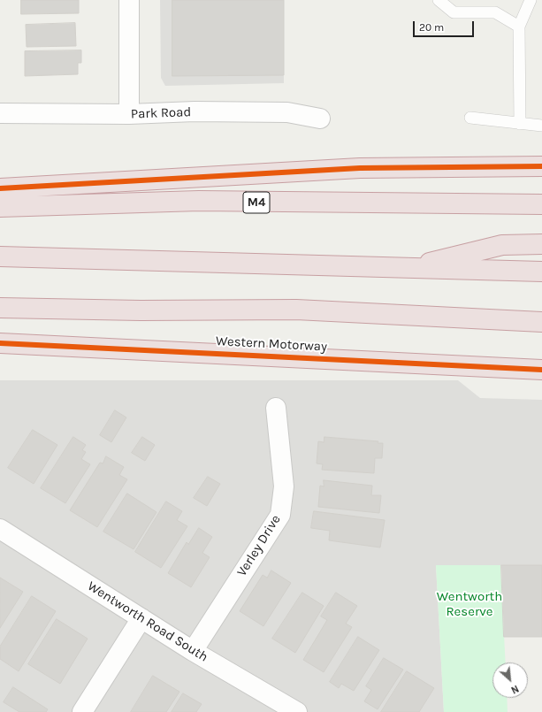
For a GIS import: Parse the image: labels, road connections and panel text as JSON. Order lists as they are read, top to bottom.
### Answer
{
  "streets": {
    "highway": ["M4", "Western Motorway"],
    "street": ["Park Road", "Verley Drive", "Wentworth Road South"]
  },
  "crossings": [
    ["Verley Drive", "Wentworth Road South"]
  ],
  "parks": ["Wentworth Reserve"],
  "scale_bar": "20 m",
  "north": "bottom right"
}
